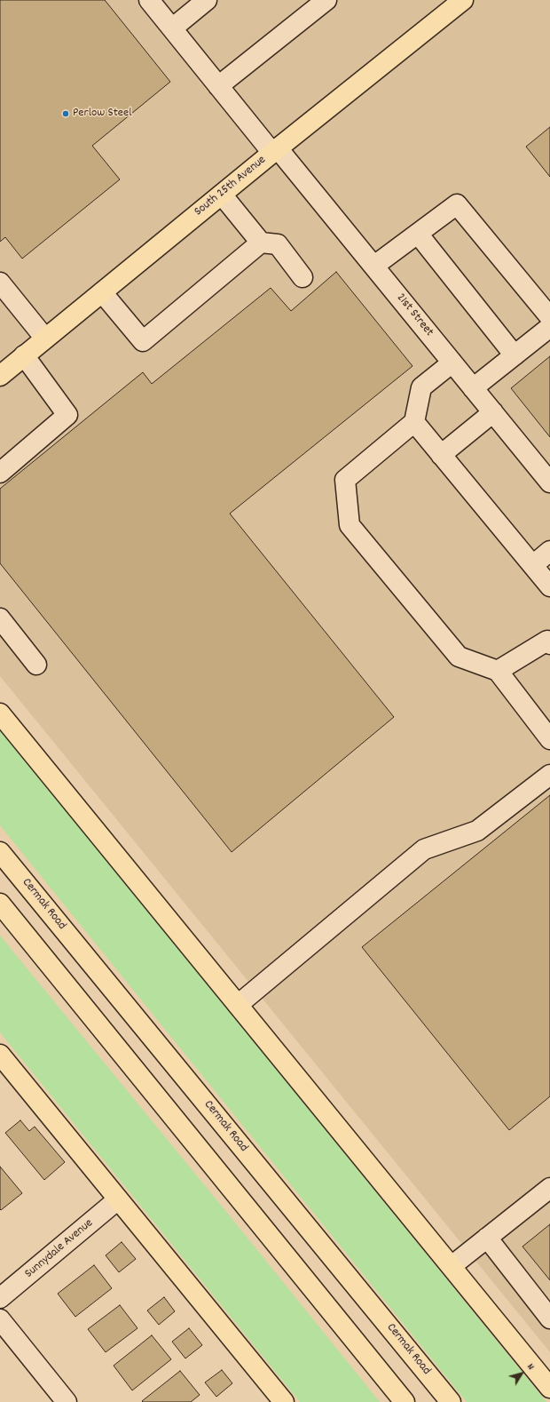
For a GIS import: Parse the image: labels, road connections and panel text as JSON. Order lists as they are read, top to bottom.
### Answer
{
  "streets": {
    "main road": ["South 25th Avenue", "Cermak Road"],
    "street": ["21st Street", "Sunnydale Avenue"]
  },
  "crossings": [
    ["South 25th Avenue", "21st Street"]
  ],
  "places": ["Perlow Steel"],
  "north": "top right"
}
